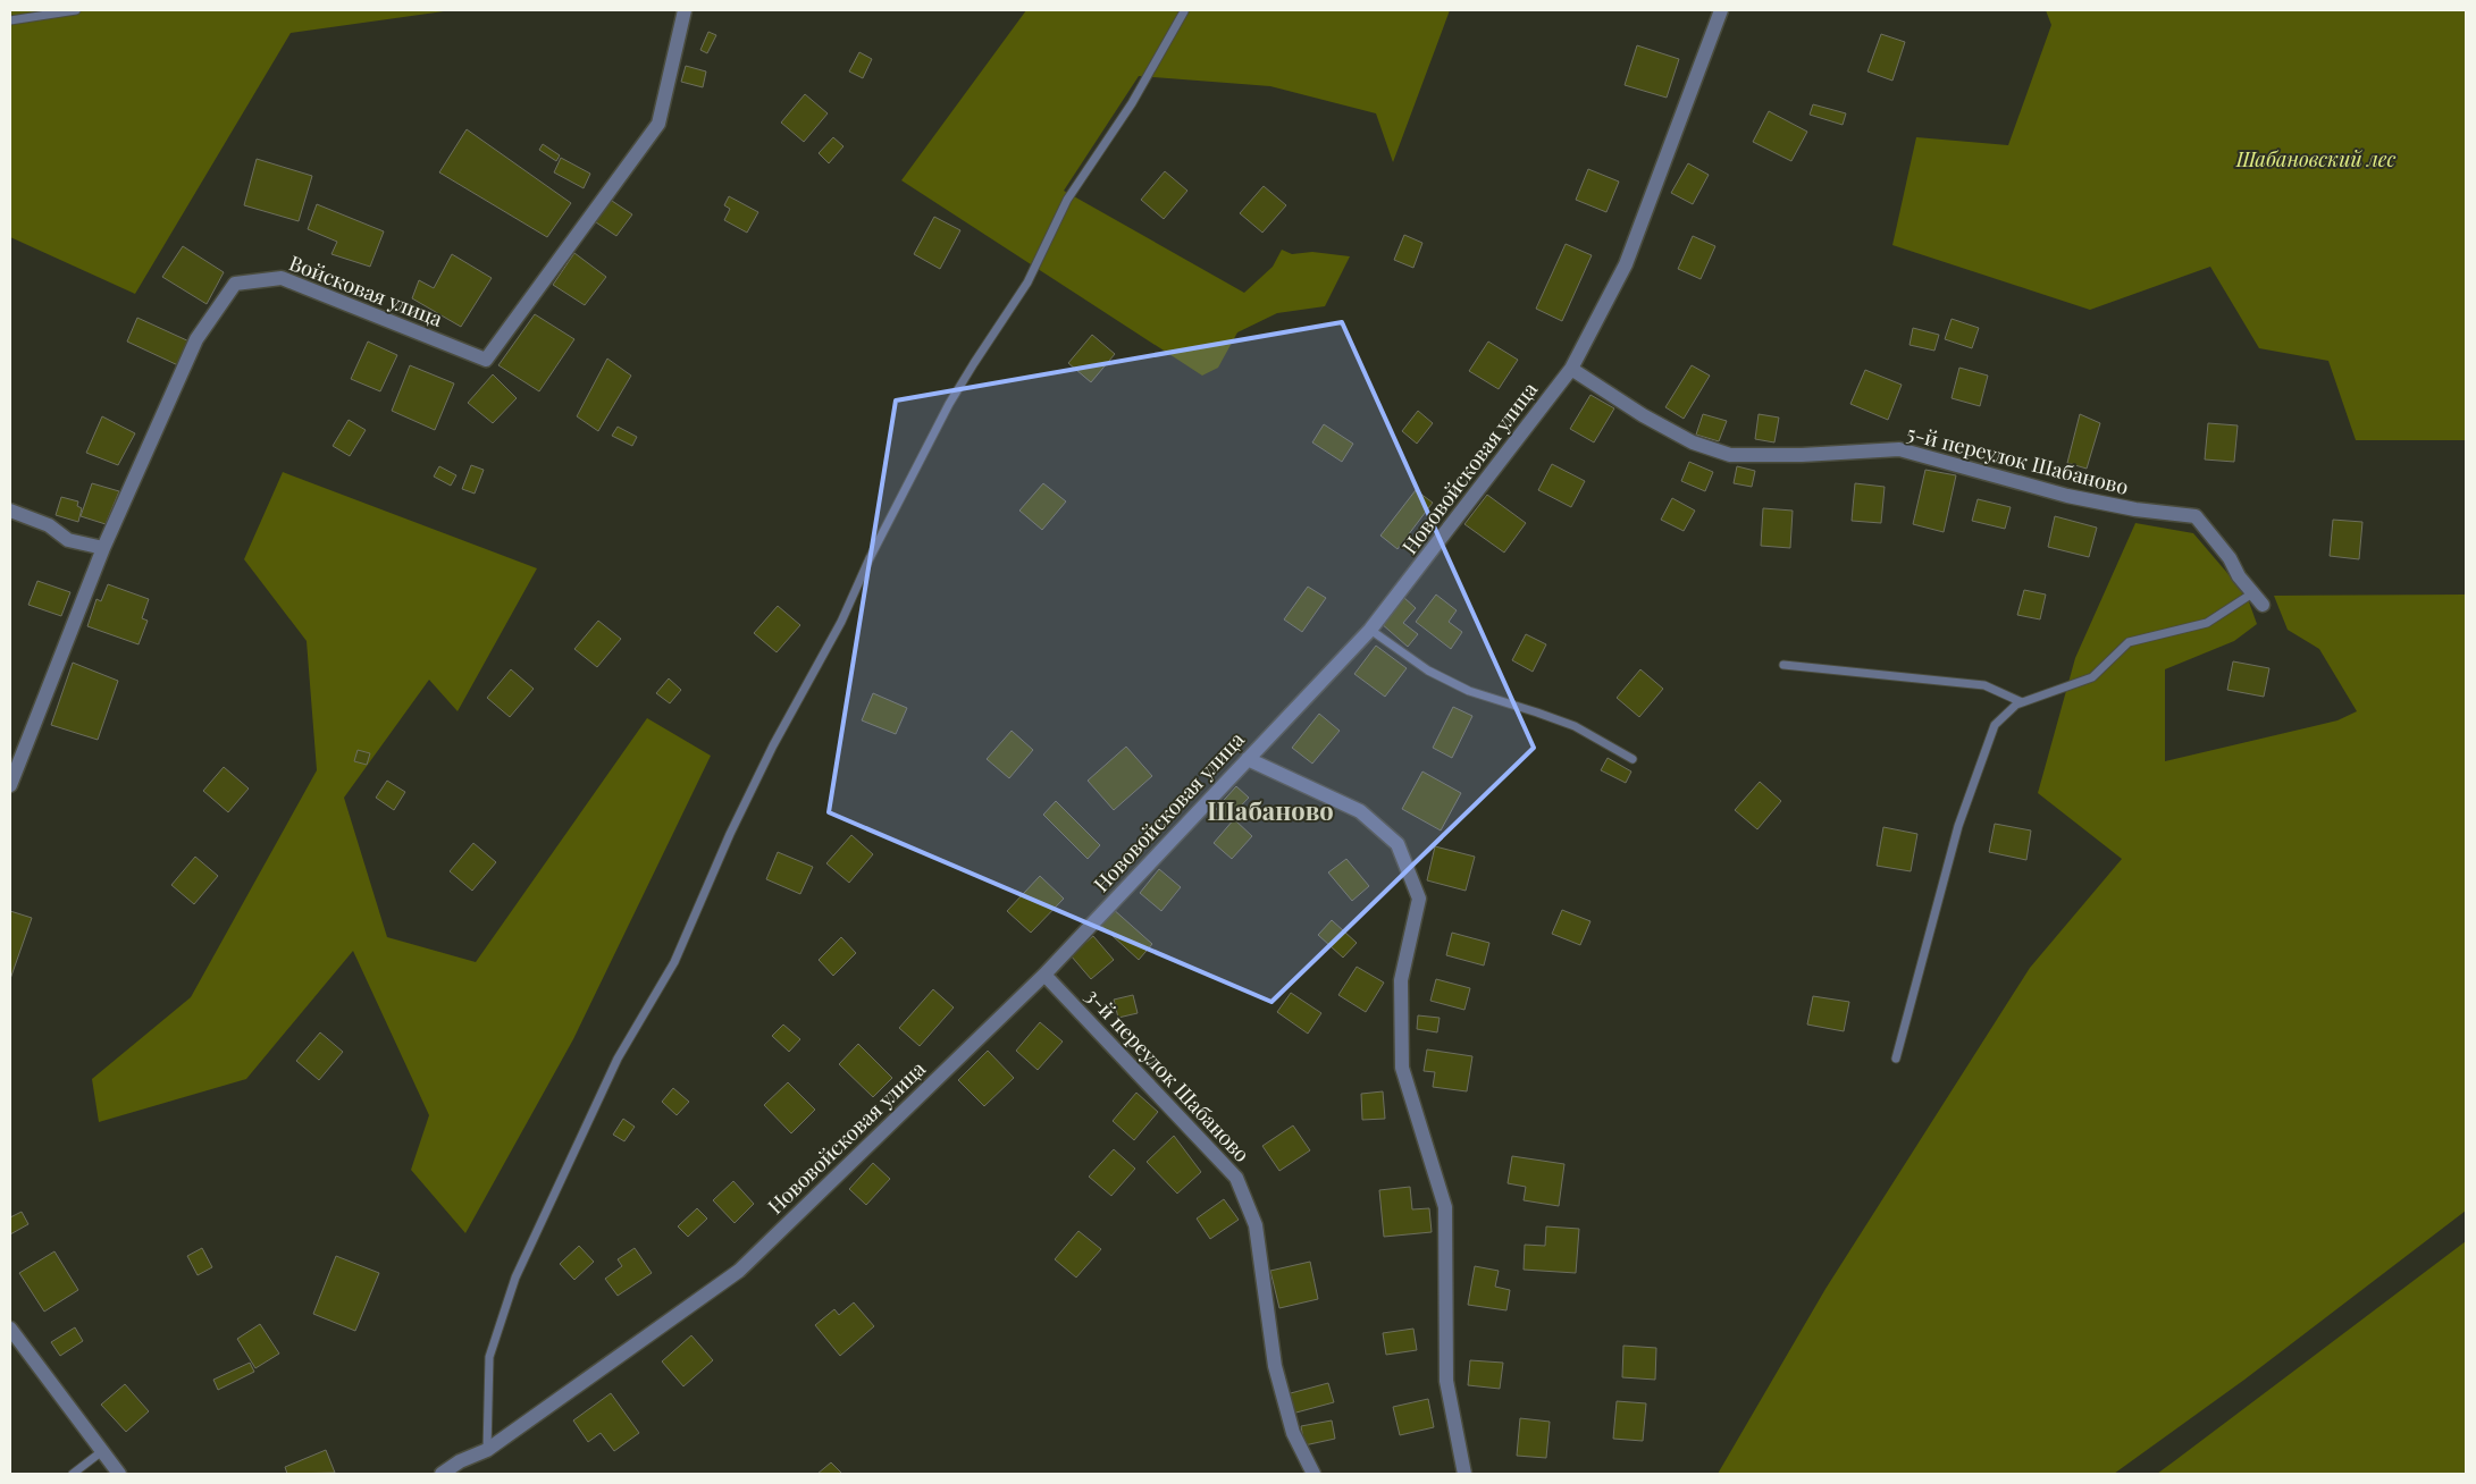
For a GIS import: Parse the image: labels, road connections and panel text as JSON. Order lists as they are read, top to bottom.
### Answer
{
  "streets": {
    "street": [
      "Войсковая улица",
      "5-й переулок Шабаново",
      "Нововойсковая улица",
      "3-й переулок Шабаново"
    ]
  },
  "crossings": [
    ["5-й переулок Шабаново", "Нововойсковая улица"],
    ["Нововойсковая улица", "3-й переулок Шабаново"]
  ],
  "districts": ["Шабаново"],
  "parks": ["Шабановский лес"]
}
